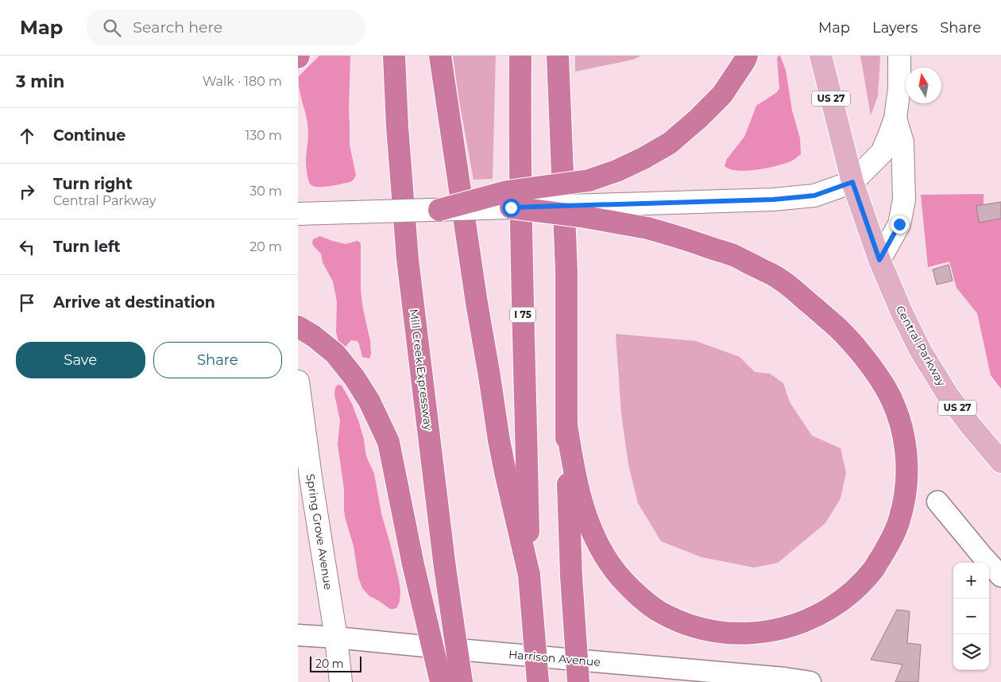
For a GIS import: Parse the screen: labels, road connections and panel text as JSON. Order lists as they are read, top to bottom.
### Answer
{
  "streets": {
    "highway": ["I 75", "Mill Creek Expressway"],
    "main road": ["US 27", "Central Parkway", "Spring Grove Avenue"],
    "street": ["Harrison Avenue"]
  },
  "crossings": [
    ["Spring Grove Avenue", "Harrison Avenue"]
  ],
  "scale_bar": "20 m",
  "north": "top",
  "page": {
    "header": "Map",
    "search": "Search here",
    "nav": ["Map", "Layers", "Share"],
    "heading": ["3 min", "Walk · 180 m"],
    "list": [
      ["Continue", "130 m"],
      ["Turn right", "Central Parkway", "30 m"],
      ["Turn left", "20 m"],
      "Arrive at destination"
    ],
    "buttons": ["Save", "Share"],
    "map_buttons": ["+", "−"],
    "scale": "20 m"
  }
}
